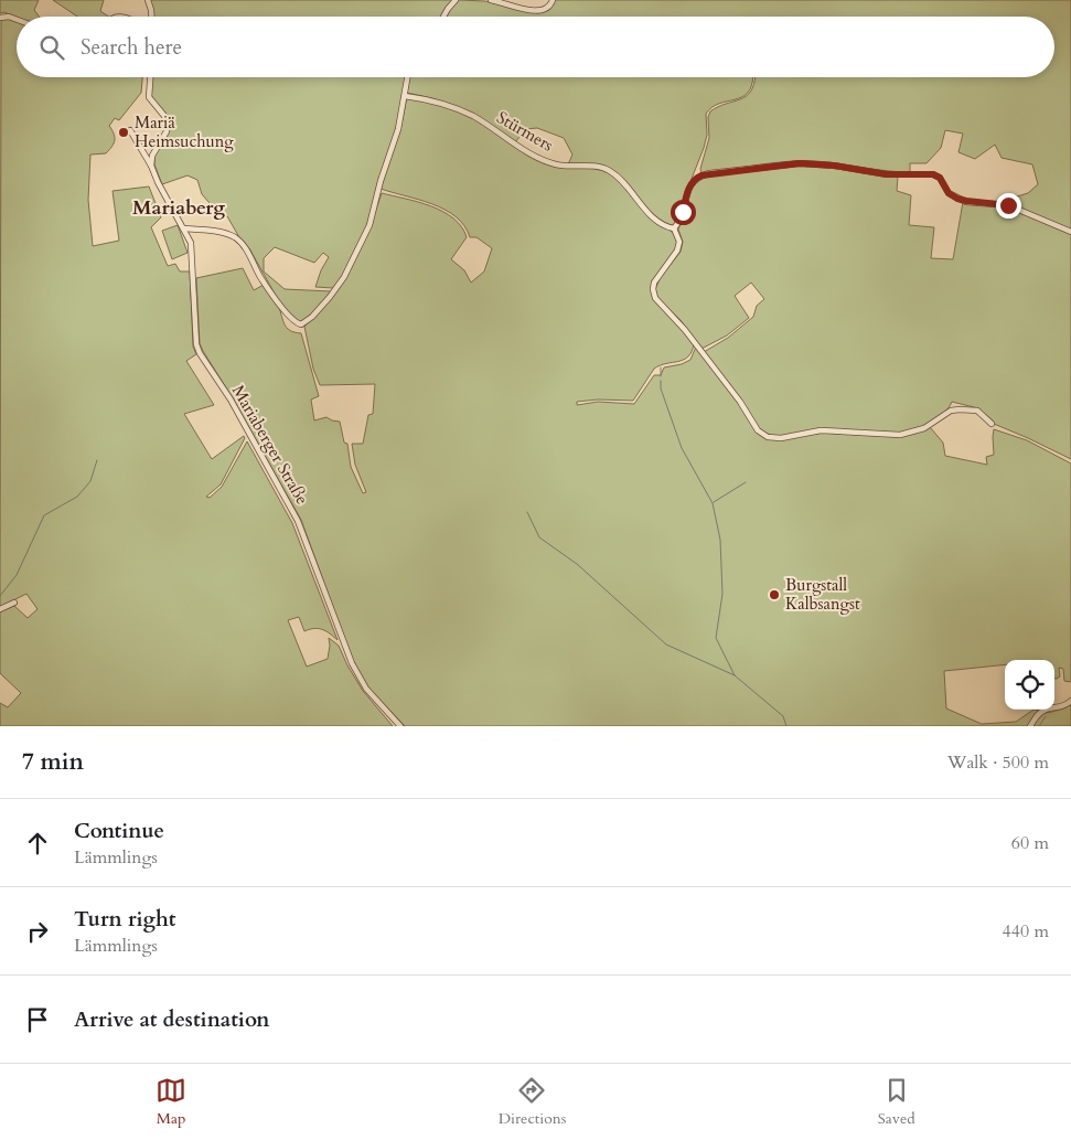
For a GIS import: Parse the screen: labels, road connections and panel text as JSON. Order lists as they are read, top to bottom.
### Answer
{
  "streets": {
    "street": ["Stürmers", "Mariaberger Straße"]
  },
  "districts": ["Mariaberg"],
  "places": ["Mariä Heimsuchung", "Burgstall Kalbsangst"],
  "page": {
    "search": "Search here",
    "heading": ["7 min", "Walk · 500 m"],
    "list": [
      ["Continue", "Lämmlings", "60 m"],
      ["Turn right", "Lämmlings", "440 m"],
      "Arrive at destination"
    ],
    "nav": ["Map", "Directions", "Saved"]
  }
}
